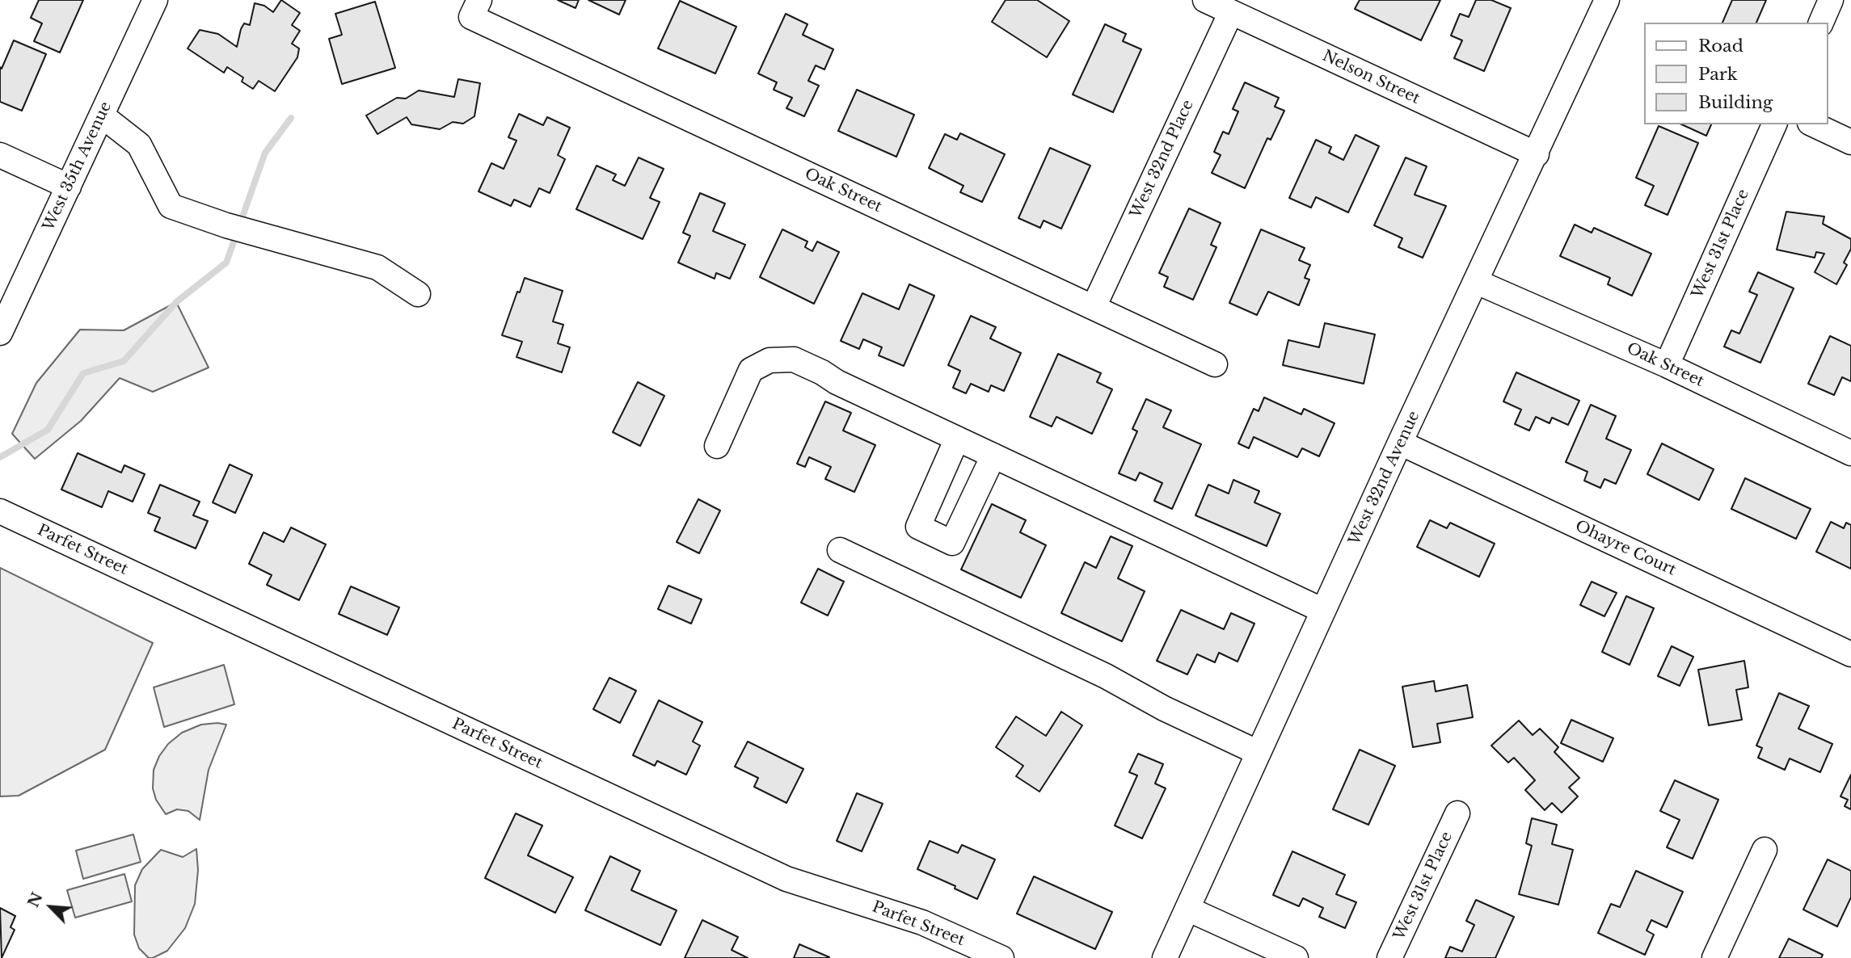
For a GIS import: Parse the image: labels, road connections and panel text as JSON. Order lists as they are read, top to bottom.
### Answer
{
  "streets": {
    "street": [
      "Nelson Street",
      "West 32nd Place",
      "West 35th Avenue",
      "Oak Street",
      "West 31st Place",
      "West 32nd Avenue",
      "Ohayre Court",
      "Parfet Street"
    ]
  },
  "crossings": [
    ["Nelson Street", "West 32nd Place"],
    ["Nelson Street", "West 32nd Avenue"],
    ["West 32nd Place", "Oak Street"],
    ["Oak Street", "West 31st Place"],
    ["Oak Street", "West 32nd Avenue"],
    ["West 32nd Avenue", "Ohayre Court"]
  ],
  "legend": ["Road", "Park", "Building"],
  "north": "top left"
}
